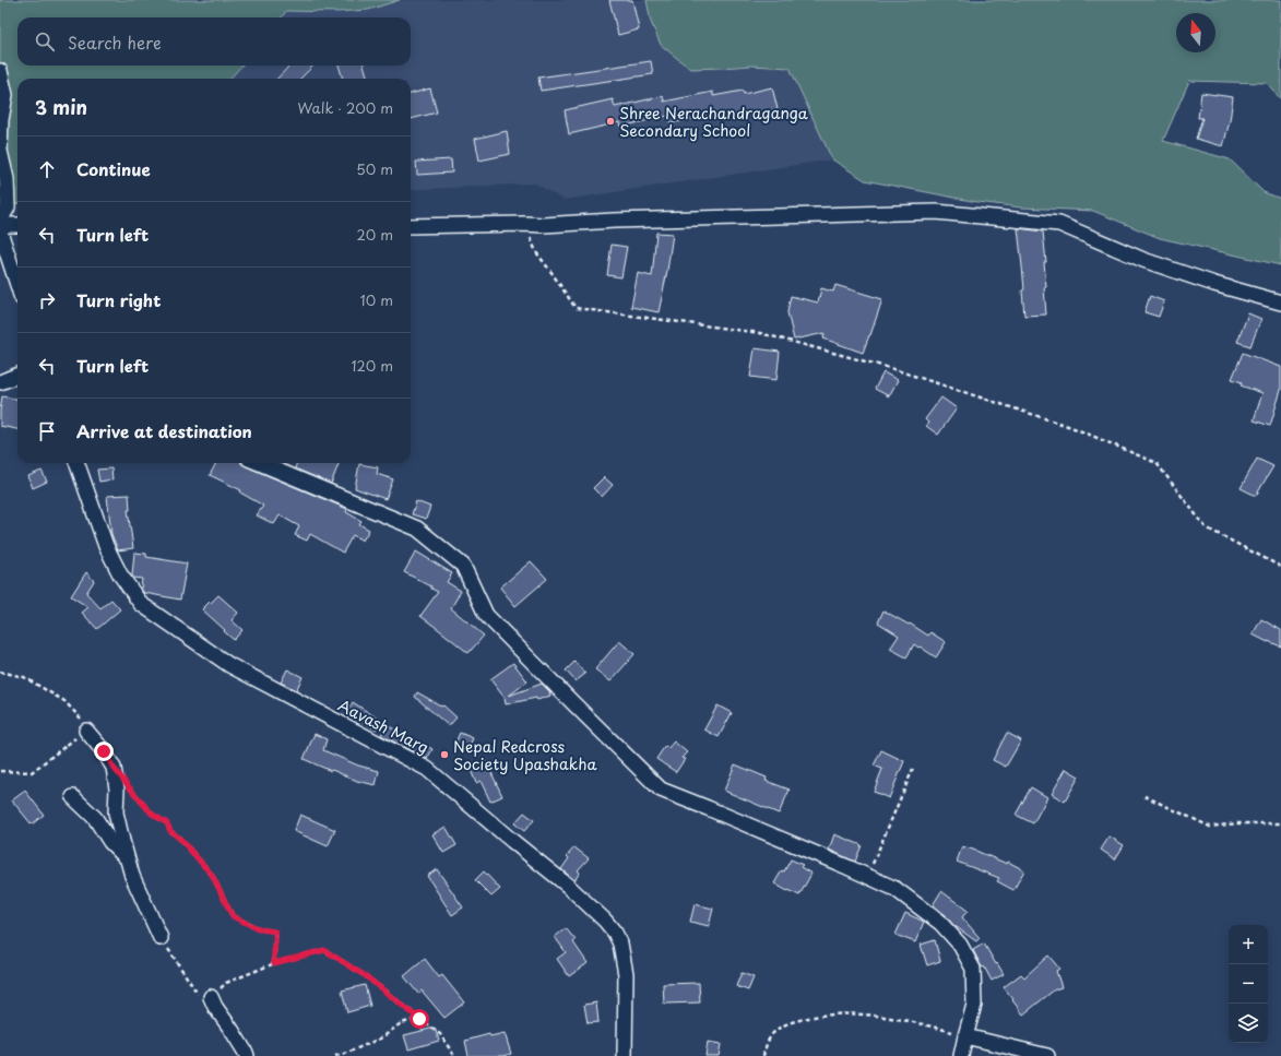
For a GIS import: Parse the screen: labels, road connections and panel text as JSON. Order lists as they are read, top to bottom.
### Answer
{
  "streets": {
    "street": ["Aavash Marg"]
  },
  "places": ["Shree Nerachandraganga Secondary School", "Nepal Redcross Society Upashakha"],
  "north": "top",
  "page": {
    "search": "Search here",
    "heading": ["3 min", "Walk · 200 m"],
    "list": [
      ["Continue", "50 m"],
      ["Turn left", "20 m"],
      ["Turn right", "10 m"],
      ["Turn left", "120 m"],
      "Arrive at destination"
    ],
    "map_buttons": ["+", "−"]
  }
}
